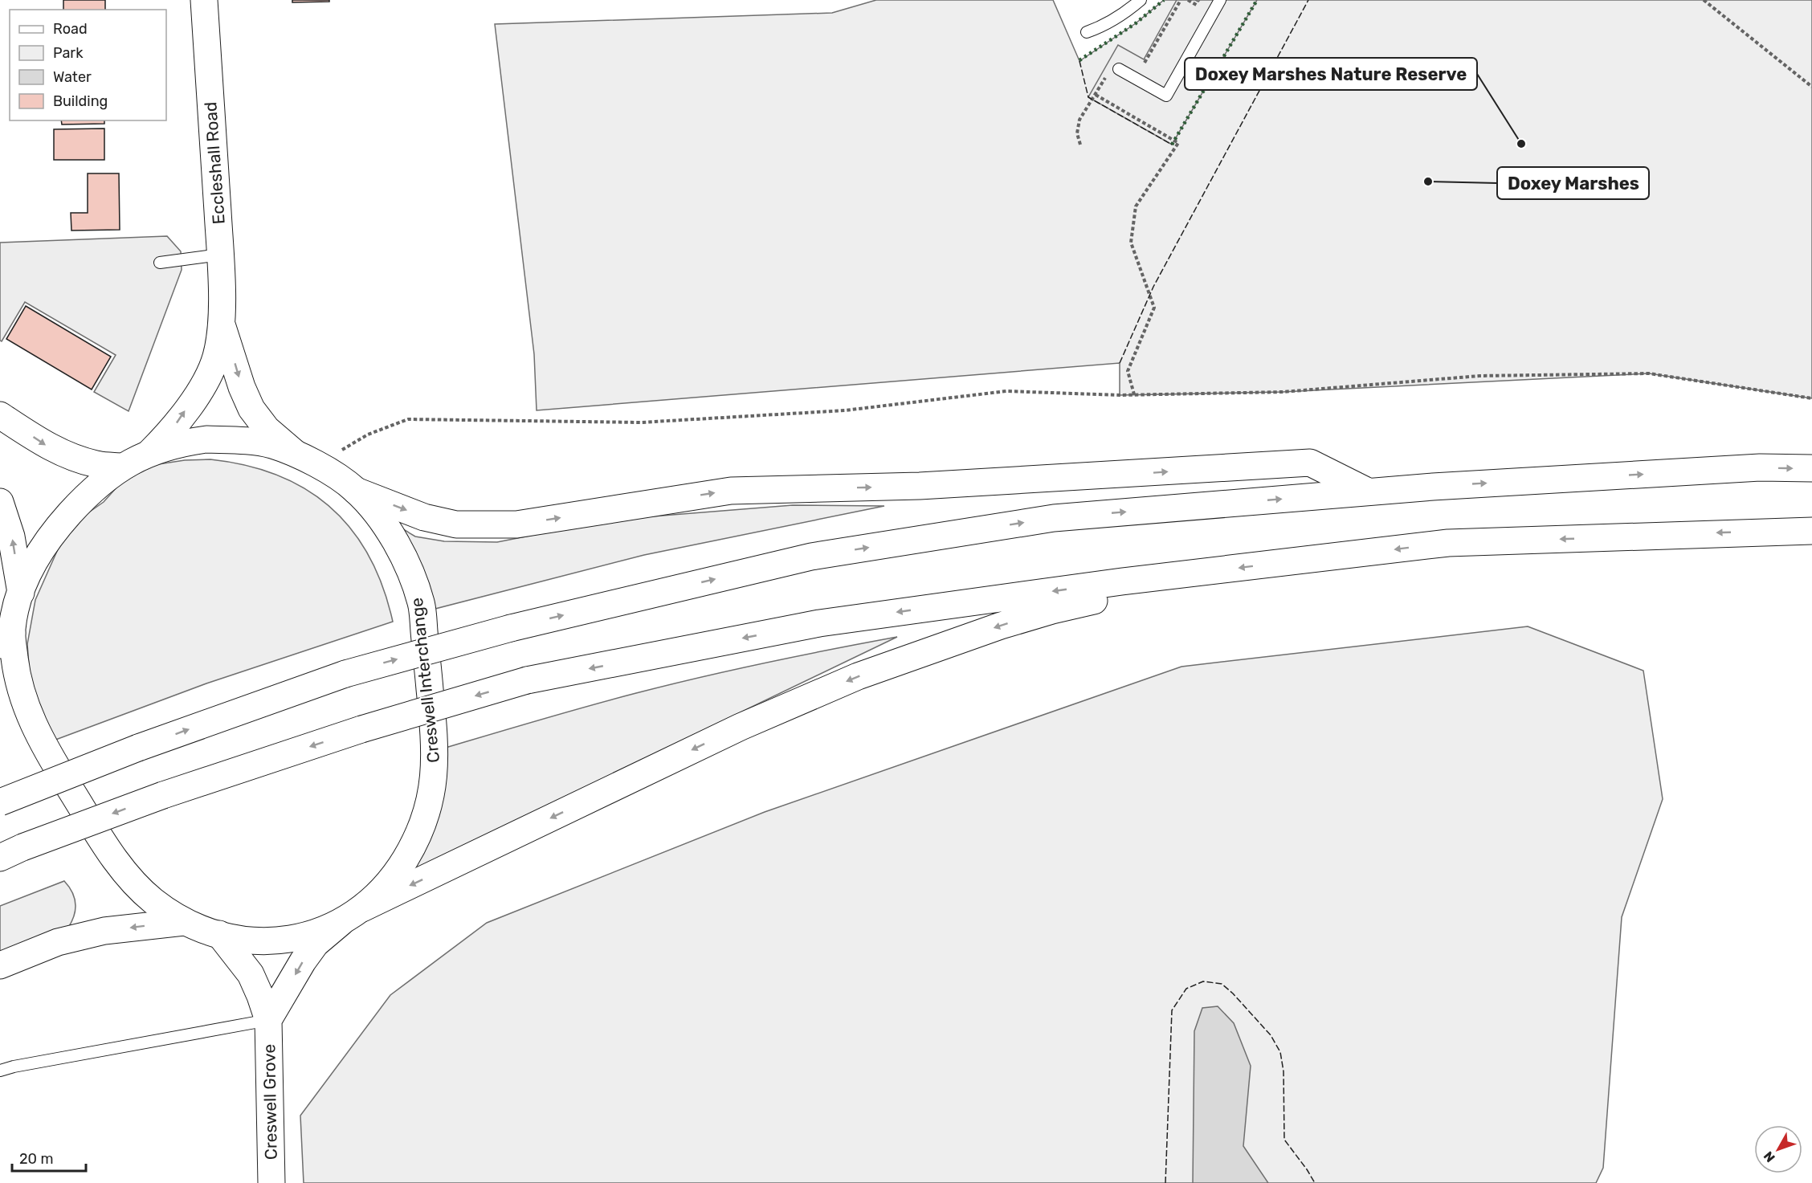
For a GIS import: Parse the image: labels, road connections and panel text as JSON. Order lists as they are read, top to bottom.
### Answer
{
  "streets": {
    "main road": ["Eccleshall Road", "Creswell Interchange", "Creswell Grove"]
  },
  "crossings": [
    ["Eccleshall Road", "Creswell Interchange"],
    ["Creswell Interchange", "Creswell Grove"]
  ],
  "places": ["Doxey Marshes Nature Reserve", "Doxey Marshes"],
  "legend": [
    "Road",
    "Park",
    "Water",
    "Building"
  ],
  "scale_bar": "20 m",
  "north": "bottom left"
}
